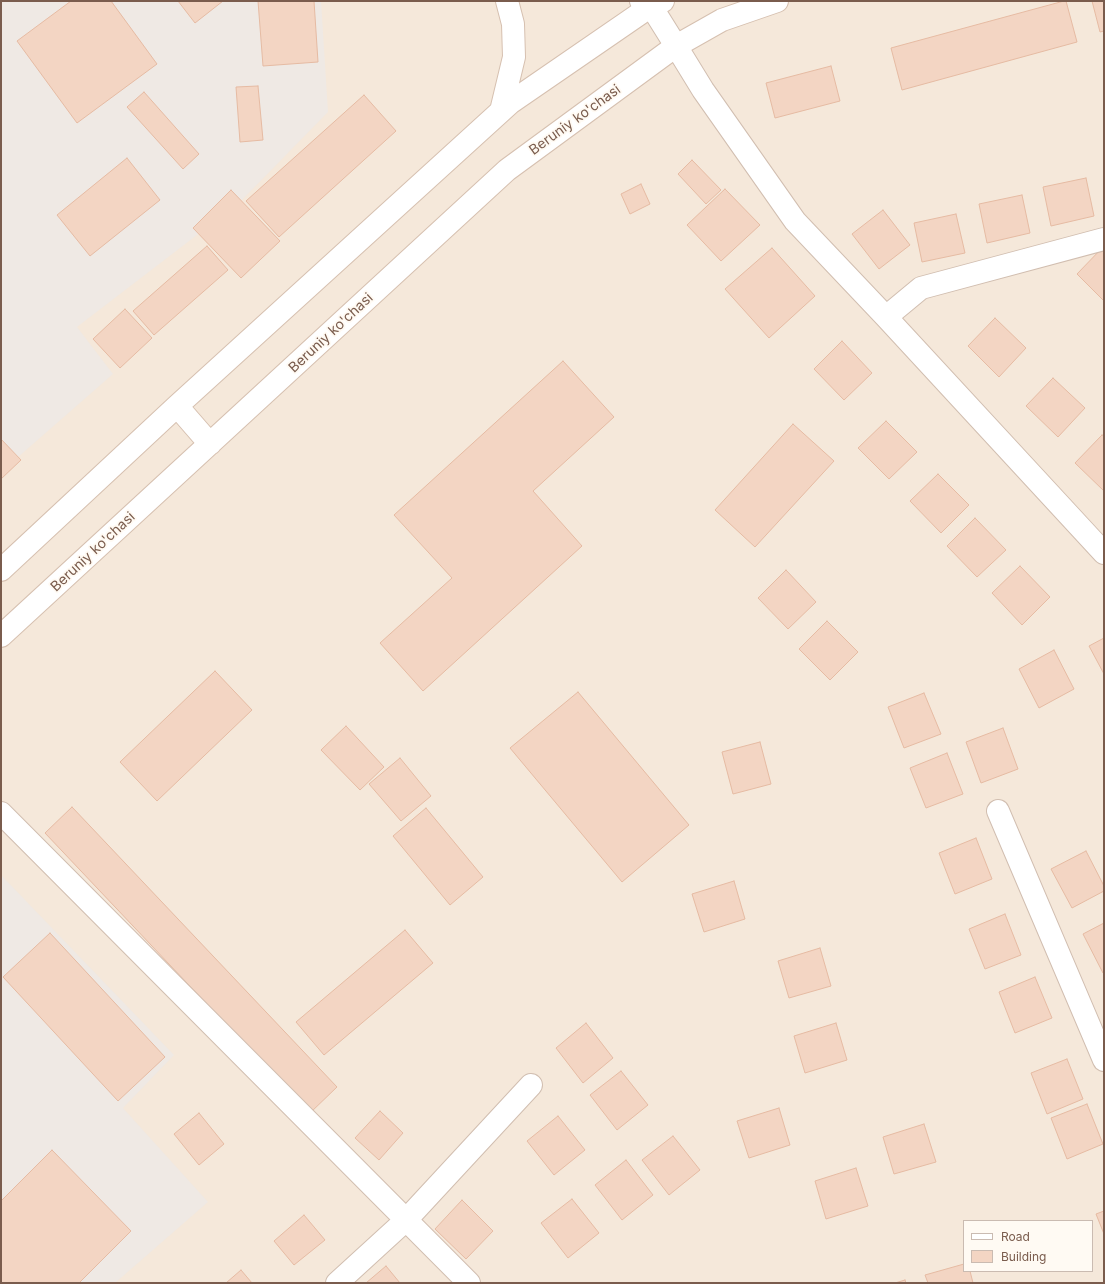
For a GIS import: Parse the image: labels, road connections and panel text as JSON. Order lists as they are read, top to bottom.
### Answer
{
  "streets": {
    "street": ["Beruniy ko'chasi"]
  },
  "legend": ["Road", "Building"]
}
